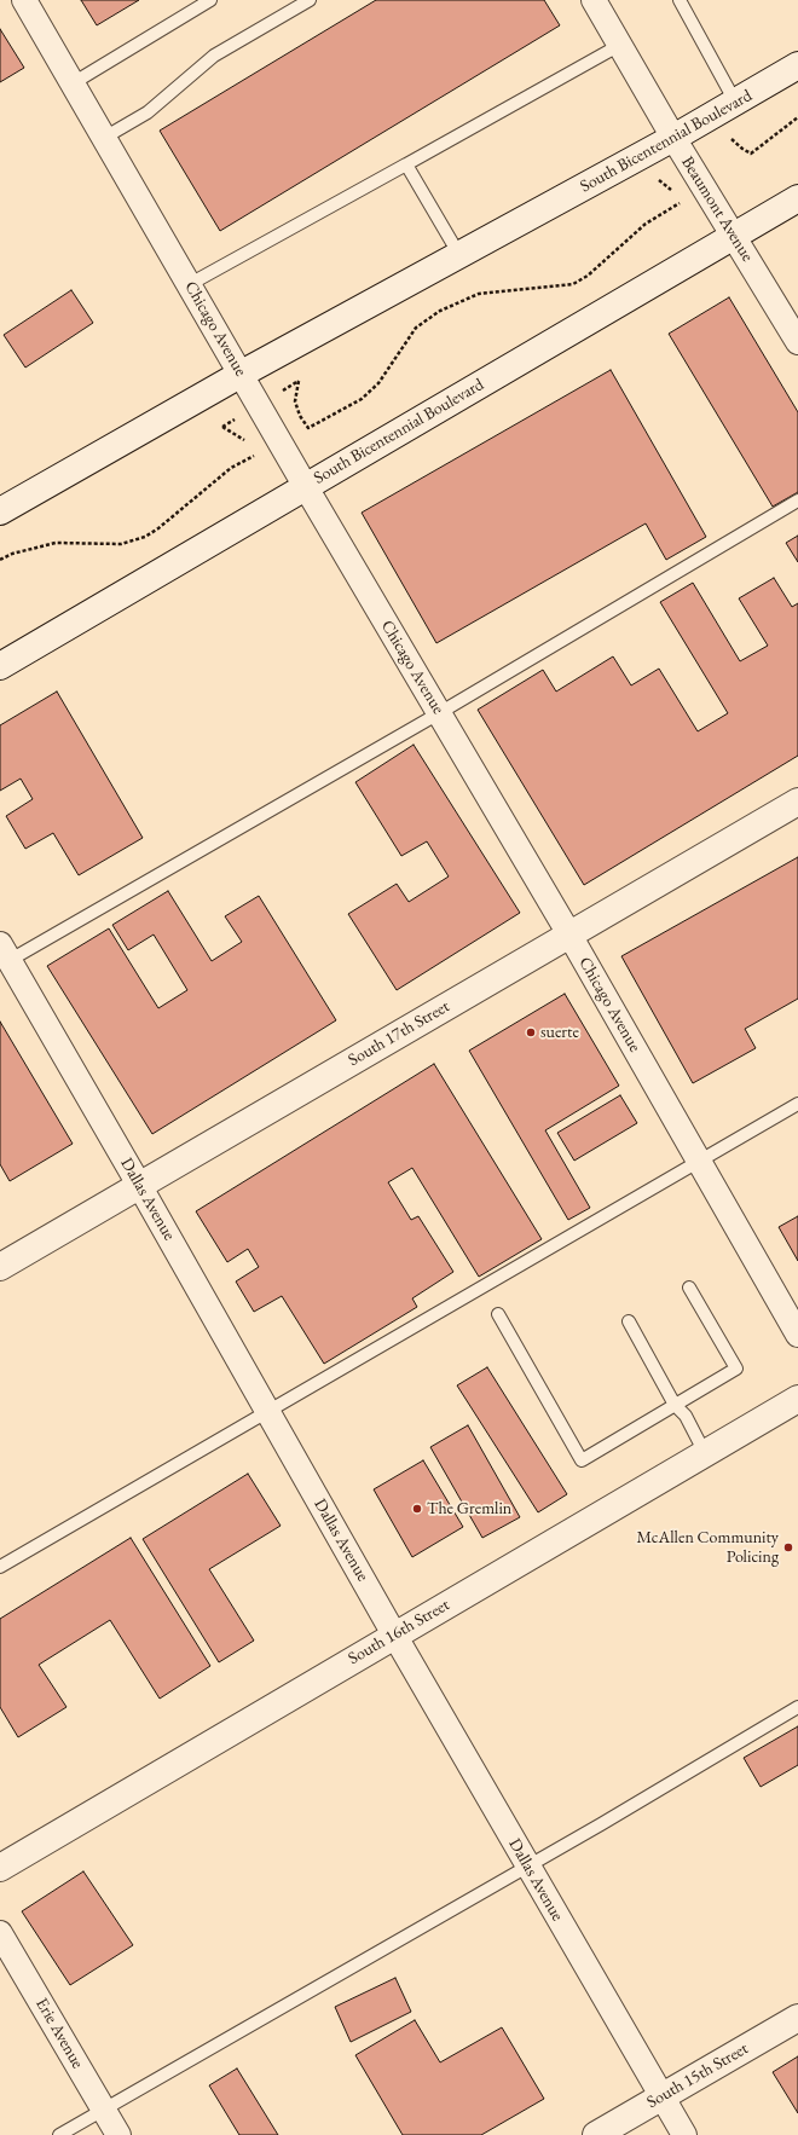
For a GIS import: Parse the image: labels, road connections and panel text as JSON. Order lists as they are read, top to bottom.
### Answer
{
  "streets": {
    "street": [
      "South Bicentennial Boulevard",
      "Beaumont Avenue",
      "Chicago Avenue",
      "South 17th Street",
      "Dallas Avenue",
      "South 16th Street",
      "Erie Avenue",
      "South 15th Street"
    ]
  },
  "crossings": [
    ["South Bicentennial Boulevard", "Beaumont Avenue"],
    ["South Bicentennial Boulevard", "Chicago Avenue"],
    ["Chicago Avenue", "South 17th Street"],
    ["South 17th Street", "Dallas Avenue"],
    ["Dallas Avenue", "South 16th Street"],
    ["Dallas Avenue", "South 15th Street"]
  ],
  "places": ["suerte", "The Gremlin", "McAllen Community Policing"]
}
